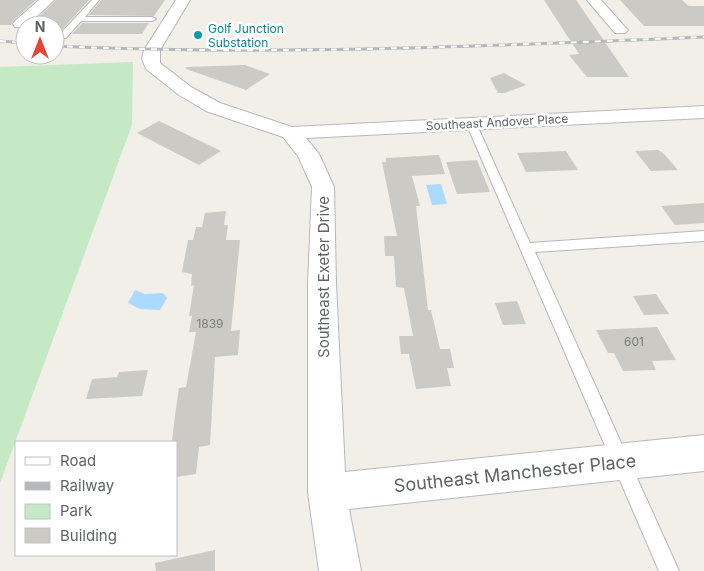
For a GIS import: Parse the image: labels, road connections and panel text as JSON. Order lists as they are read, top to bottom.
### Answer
{
  "streets": {
    "street": ["Southeast Andover Place", "Southeast Exeter Drive", "Southeast Manchester Place"]
  },
  "crossings": [
    ["Southeast Andover Place", "Southeast Exeter Drive"],
    ["Southeast Exeter Drive", "Southeast Manchester Place"]
  ],
  "places": ["Golf Junction Substation"],
  "house_numbers": ["1839", "601"],
  "legend": [
    "Road",
    "Railway",
    "Park",
    "Building"
  ],
  "north": "top"
}
